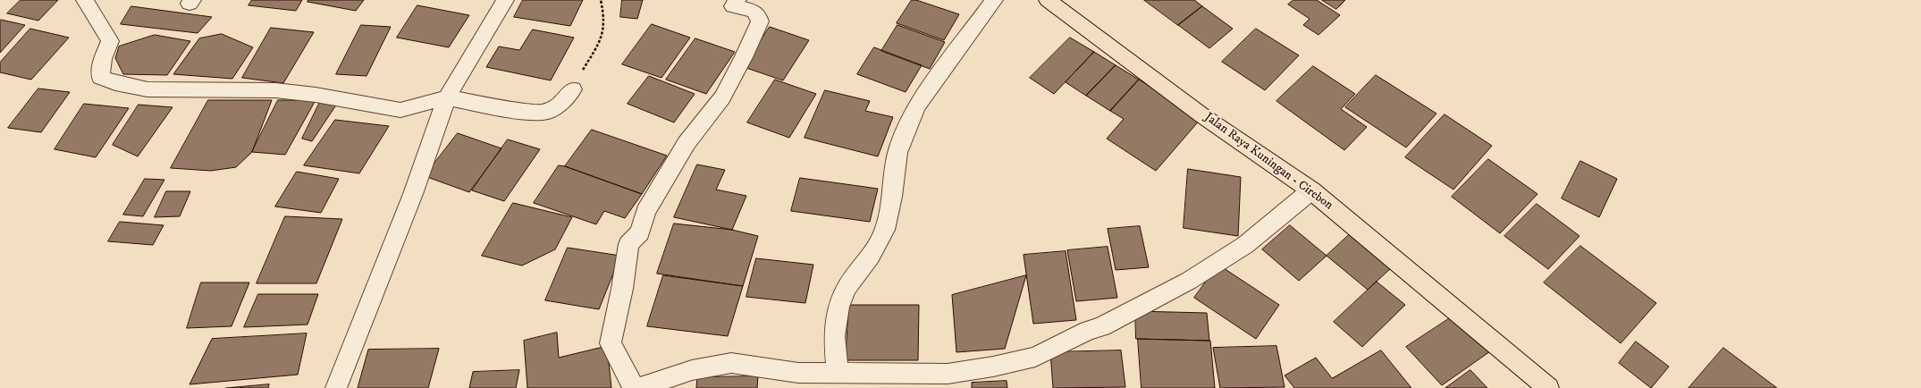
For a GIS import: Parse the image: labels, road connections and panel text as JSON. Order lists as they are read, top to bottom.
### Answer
{
  "streets": {
    "highway": ["Jalan Raya Kuningan - Cirebon"]
  }
}
